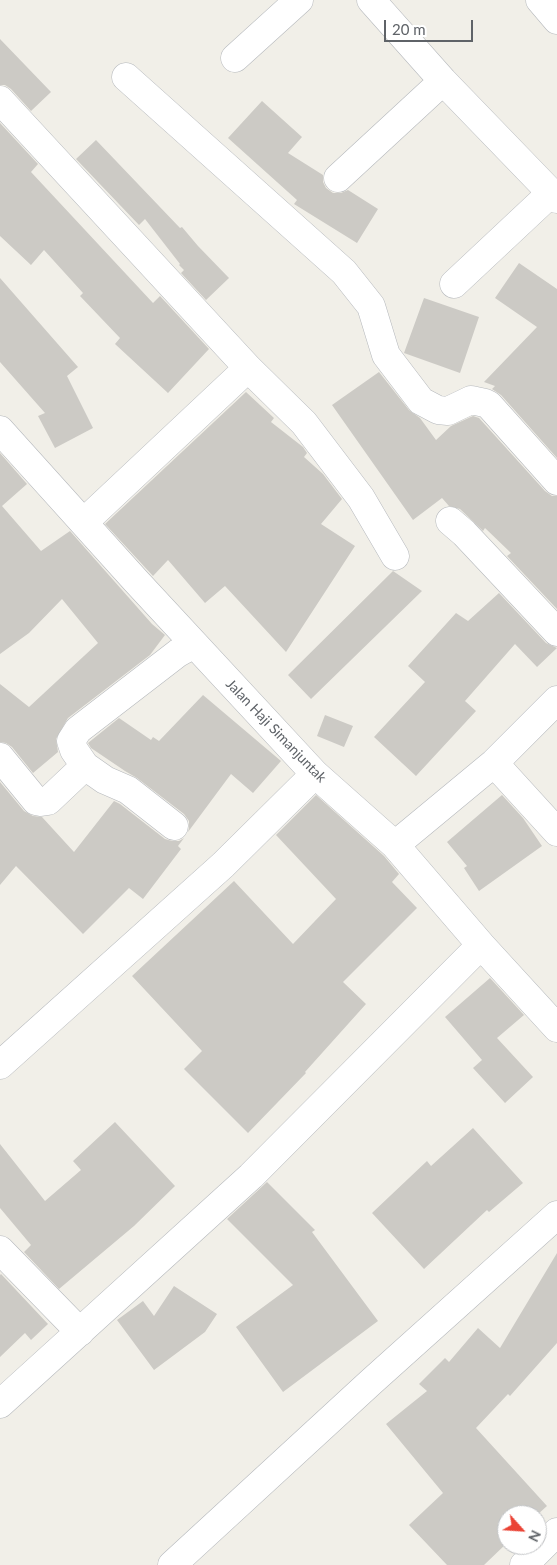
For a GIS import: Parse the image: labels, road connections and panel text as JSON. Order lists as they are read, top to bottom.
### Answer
{
  "streets": {
    "street": ["Jalan Haji Simanjuntak"]
  },
  "scale_bar": "20 m",
  "north": "bottom right"
}
